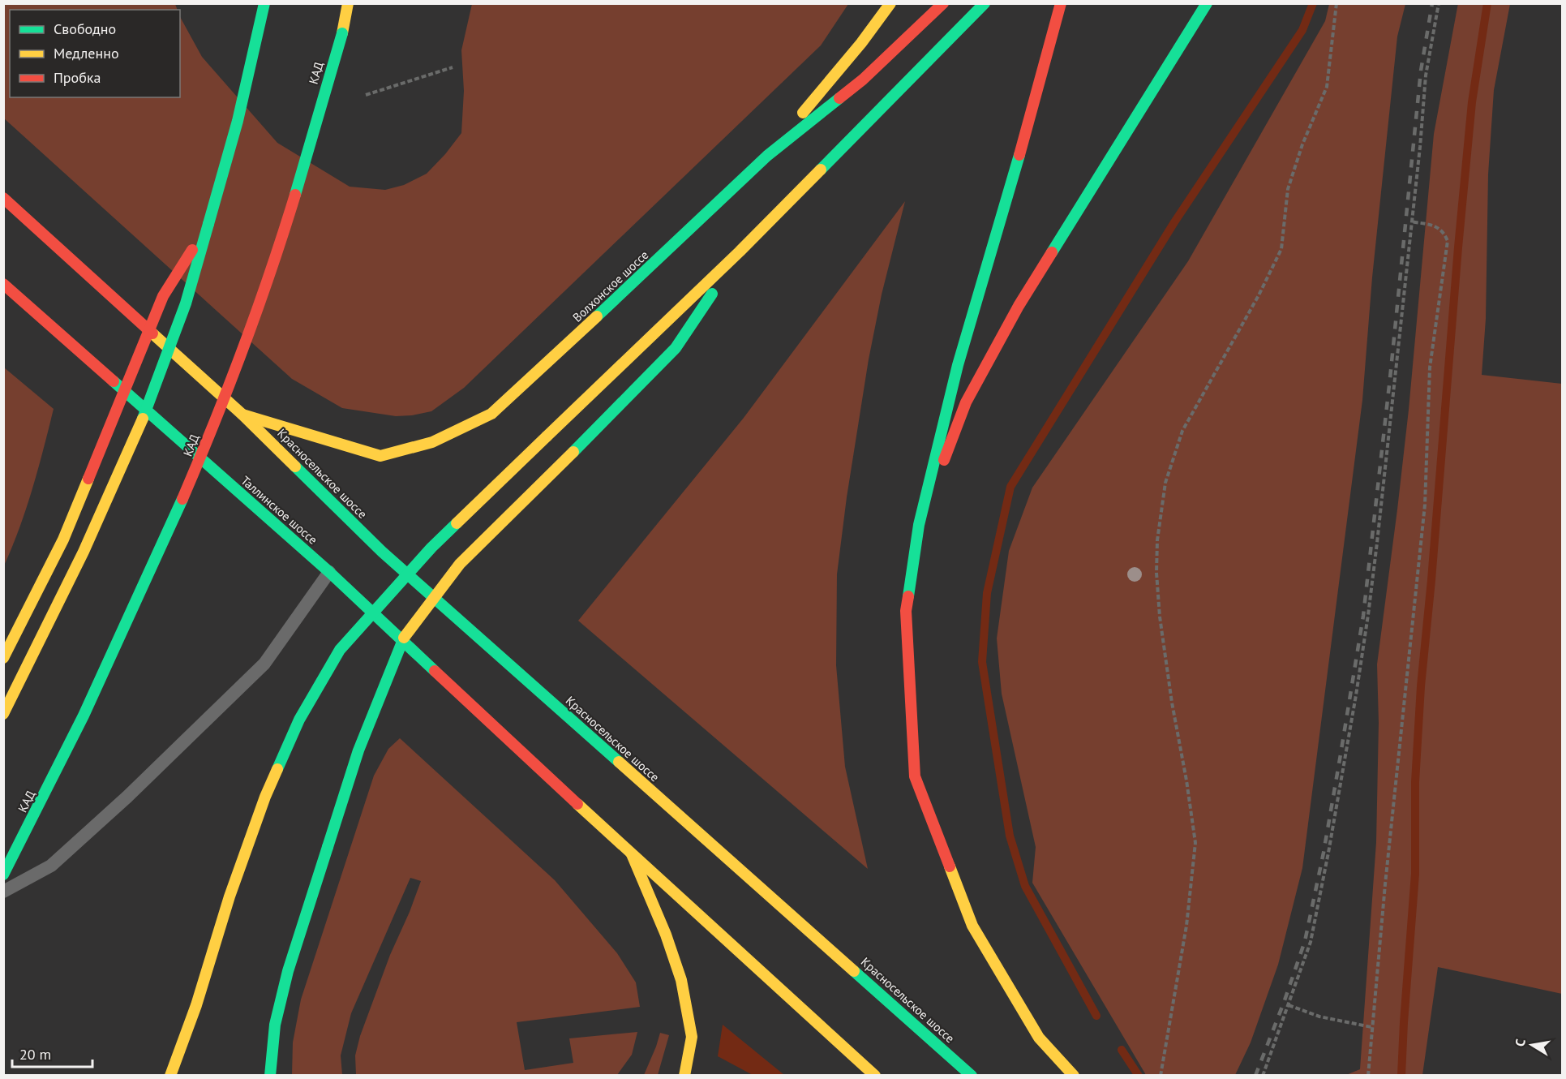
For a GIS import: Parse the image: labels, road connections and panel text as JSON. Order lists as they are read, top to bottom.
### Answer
{
  "streets": {
    "main road": [
      "КАД",
      "Волхонское шоссе",
      "Красносельское шоссе",
      "Таллинское шоссе"
    ]
  },
  "crossings": [
    ["Волхонское шоссе", "Красносельское шоссе"]
  ],
  "legend": ["Свободно", "Медленно", "Пробка"],
  "scale_bar": "20 m",
  "north": "left"
}
